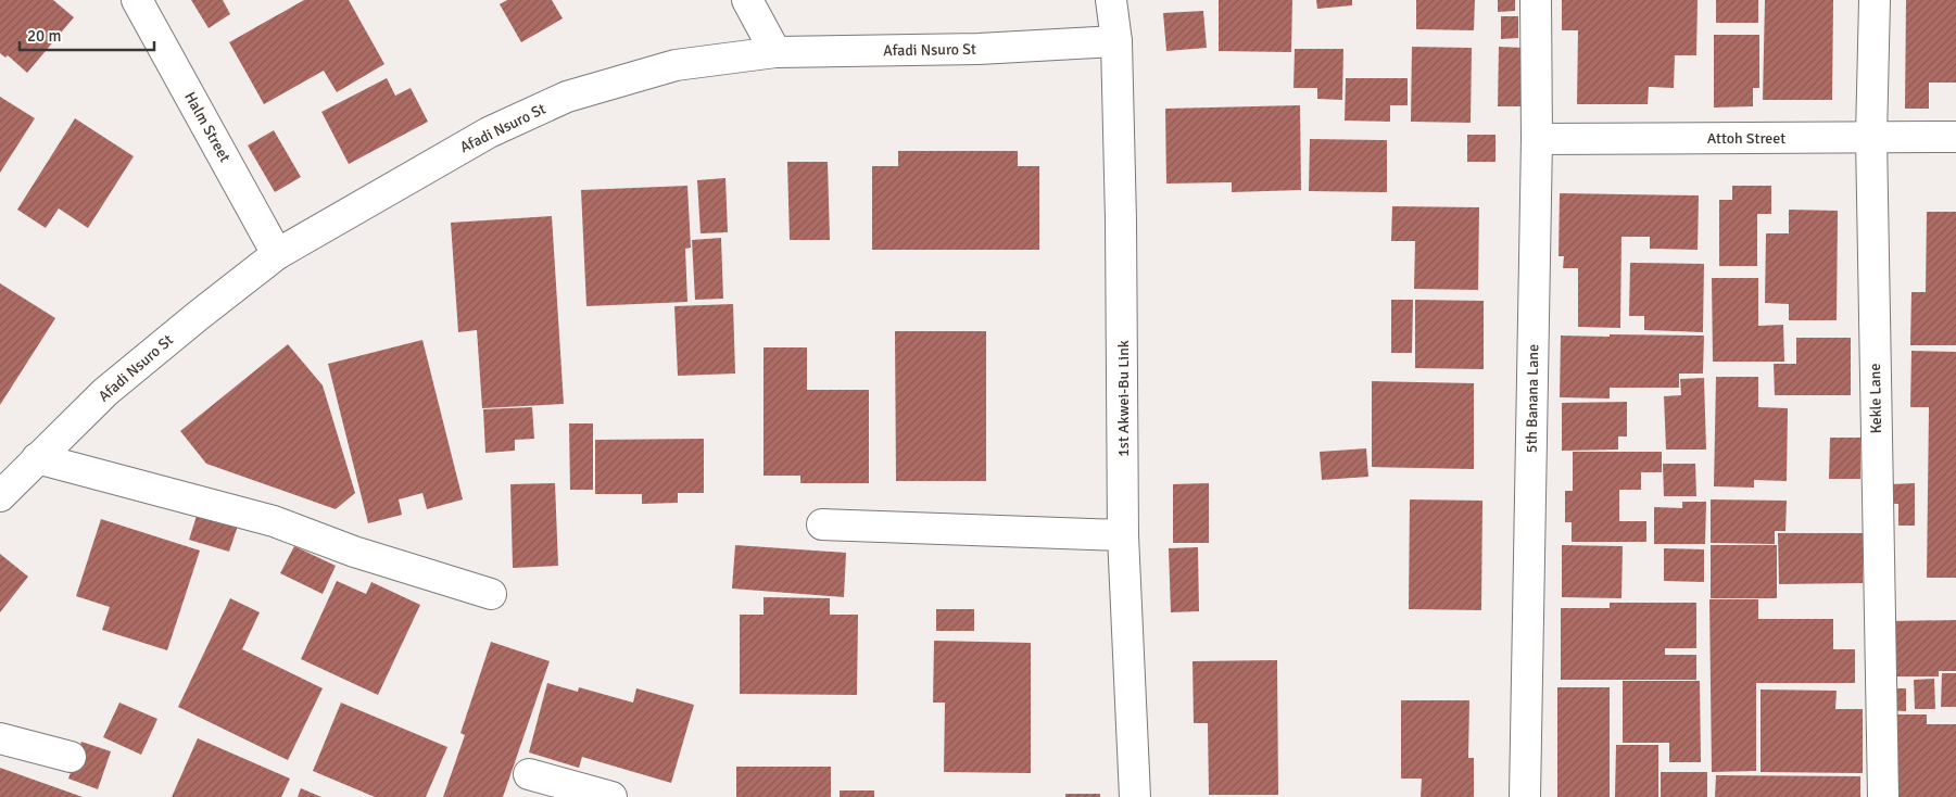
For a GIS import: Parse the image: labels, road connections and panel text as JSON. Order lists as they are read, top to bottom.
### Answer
{
  "streets": {
    "street": [
      "Afadi Nsuro St",
      "Halm Street",
      "Attoh Street",
      "1st Akwei-Bu Link",
      "5th Banana Lane",
      "Kekle Lane"
    ]
  },
  "crossings": [
    ["Afadi Nsuro St", "Halm Street"],
    ["Afadi Nsuro St", "1st Akwei-Bu Link"],
    ["Attoh Street", "5th Banana Lane"],
    ["Attoh Street", "Kekle Lane"]
  ],
  "scale_bar": "20 m"
}
